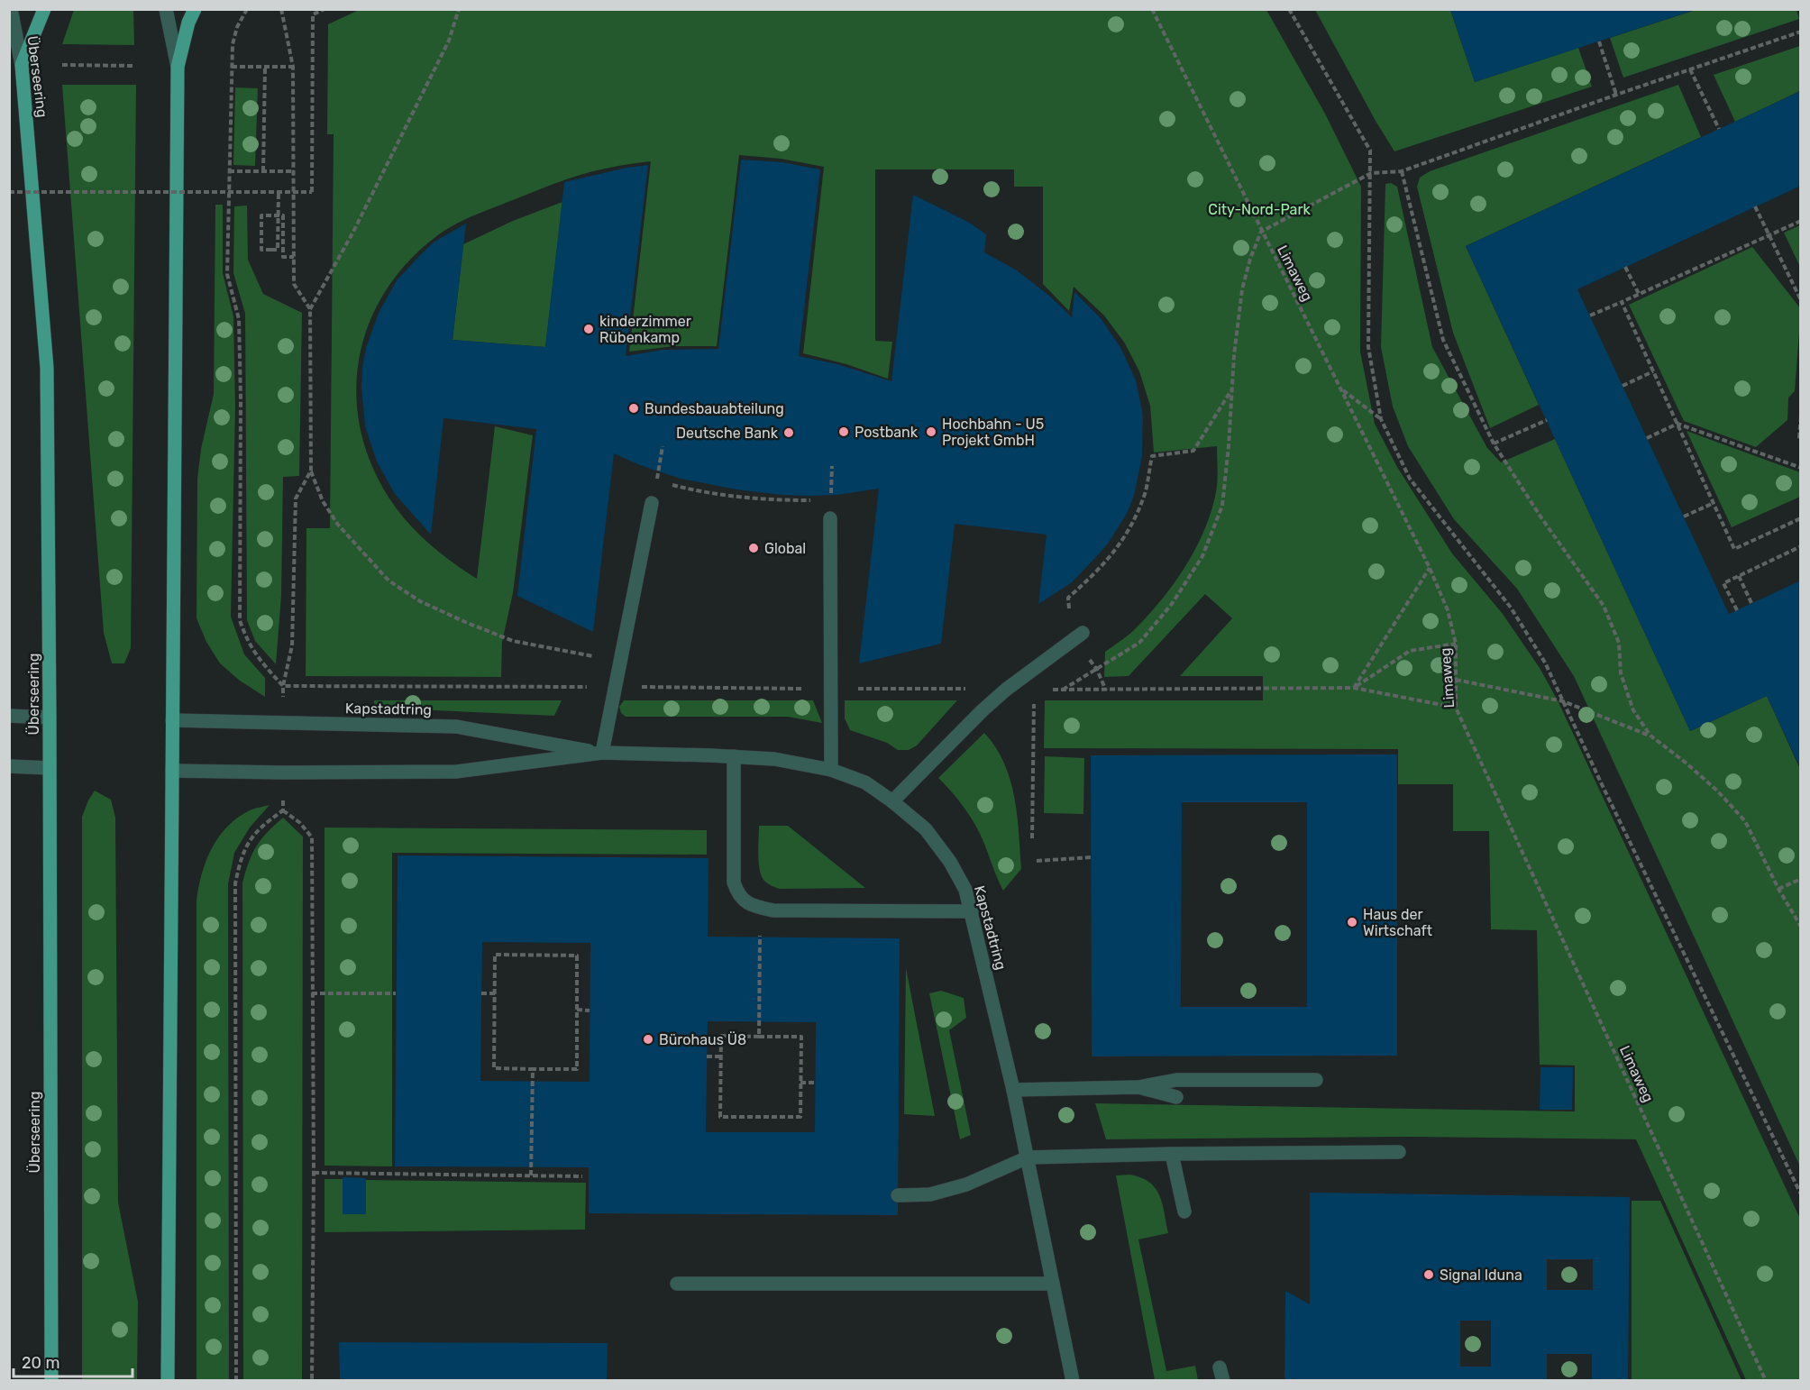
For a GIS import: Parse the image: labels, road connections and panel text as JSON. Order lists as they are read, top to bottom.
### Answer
{
  "streets": {
    "main road": ["Überseering"],
    "street": ["Kapstadtring"],
    "path": ["Limaweg"]
  },
  "parks": ["City-Nord-Park"],
  "places": [
    "kinderzimmer Rübenkamp",
    "Bundesbauabteilung",
    "Postbank",
    "Hochbahn - U5 Projekt GmbH",
    "Deutsche Bank",
    "Global",
    "Haus der Wirtschaft",
    "Bürohaus Ü8",
    "Signal Iduna"
  ],
  "scale_bar": "20 m"
}
